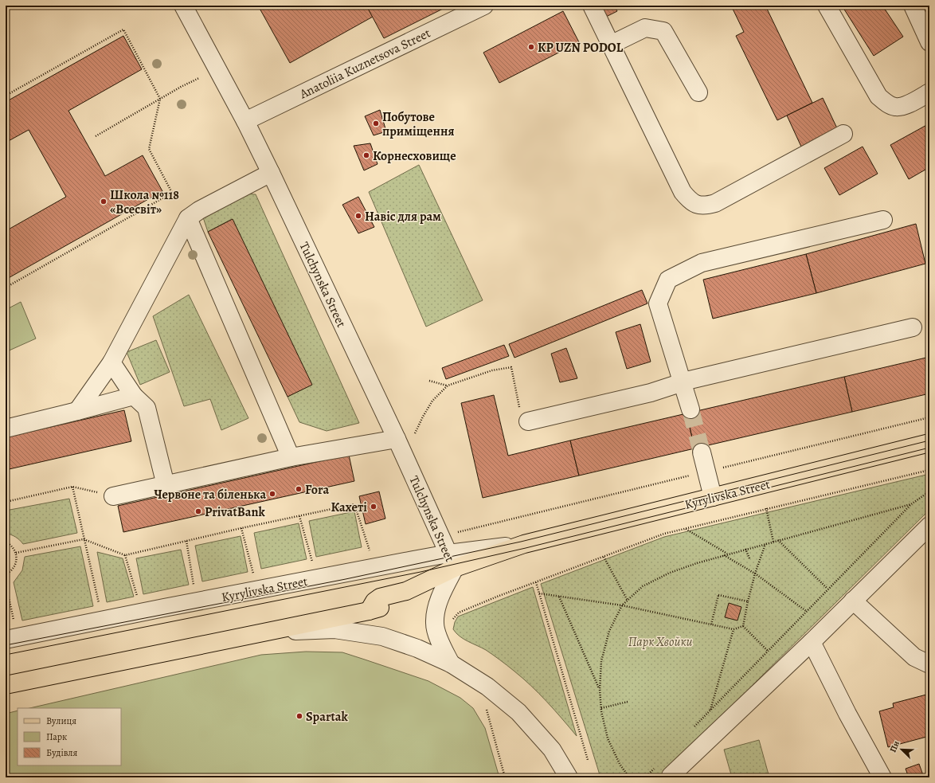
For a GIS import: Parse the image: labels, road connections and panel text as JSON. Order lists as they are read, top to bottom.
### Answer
{
  "streets": {
    "main road": ["Kyrylivska Street"],
    "street": ["Anatoliia Kuznetsova Street", "Tulchynska Street"]
  },
  "crossings": [
    ["Anatoliia Kuznetsova Street", "Tulchynska Street"],
    ["Tulchynska Street", "Kyrylivska Street"]
  ],
  "parks": ["Парк Хвойки"],
  "places": [
    "KP UZN PODOL",
    "Побутове приміщення",
    "Корнесховище",
    "Школа №118 «Всесвіт»",
    "Навіс для рам",
    "Fora",
    "Червоне та біленька",
    "Кахеті",
    "PrivatBank",
    "Spartak"
  ],
  "legend": ["Вулиця", "Парк", "Будівля"],
  "north": "top left"
}
